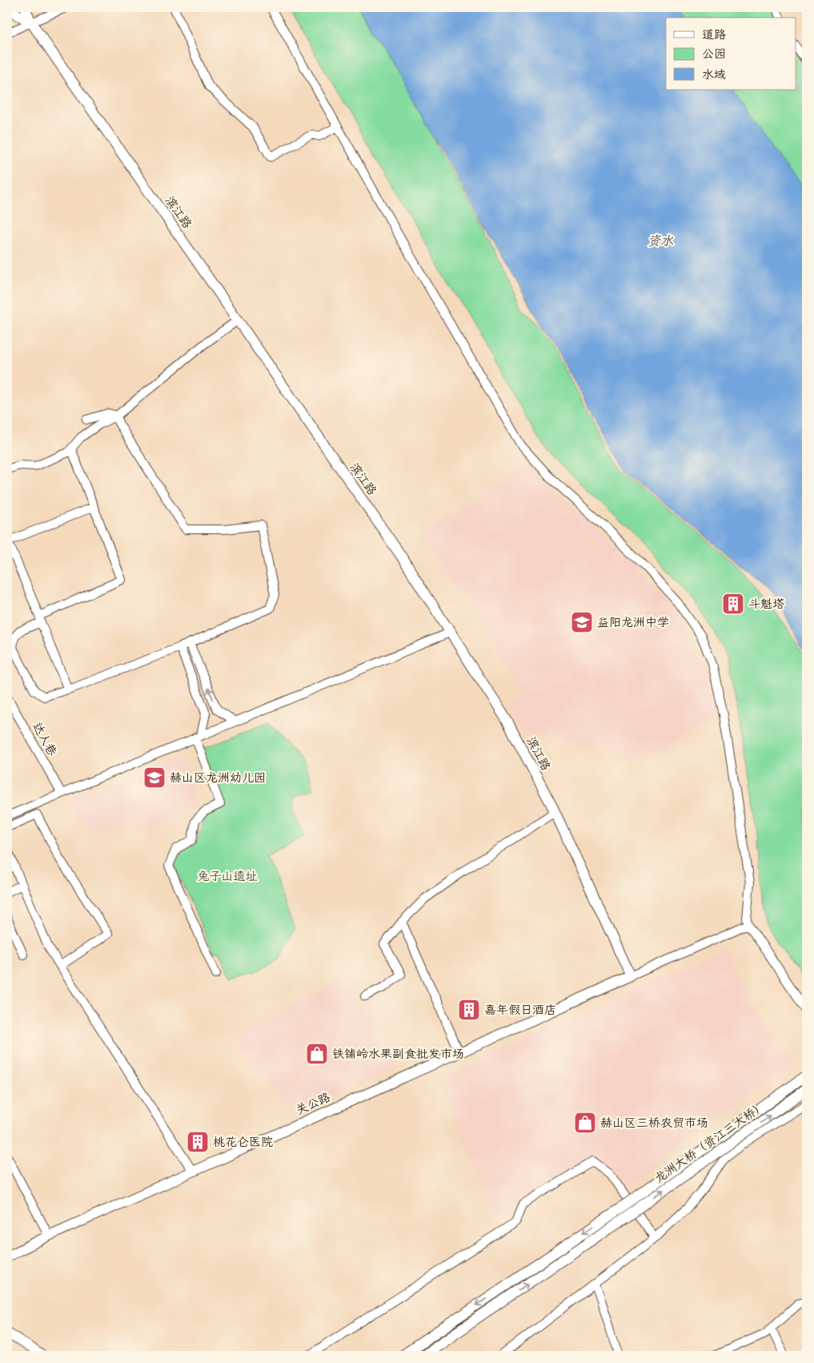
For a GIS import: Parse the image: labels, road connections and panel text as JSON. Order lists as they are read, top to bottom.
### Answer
{
  "streets": {
    "main road": ["滨江路", "关公路", "龙洲大桥（资江三大桥）"],
    "street": ["达人巷"]
  },
  "crossings": [
    ["滨江路", "关公路"]
  ],
  "water": ["资水"],
  "parks": ["兔子山遗址"],
  "places": {
    "building": ["斗魁塔", "嘉年假日酒店", "桃花仑医院"],
    "school or university": ["益阳龙洲中学", "赫山区龙洲幼儿园"],
    "shop": ["铁铺岭水果副食批发市场", "赫山区三桥农贸市场"]
  },
  "legend": ["道路", "公园", "水域"]
}
